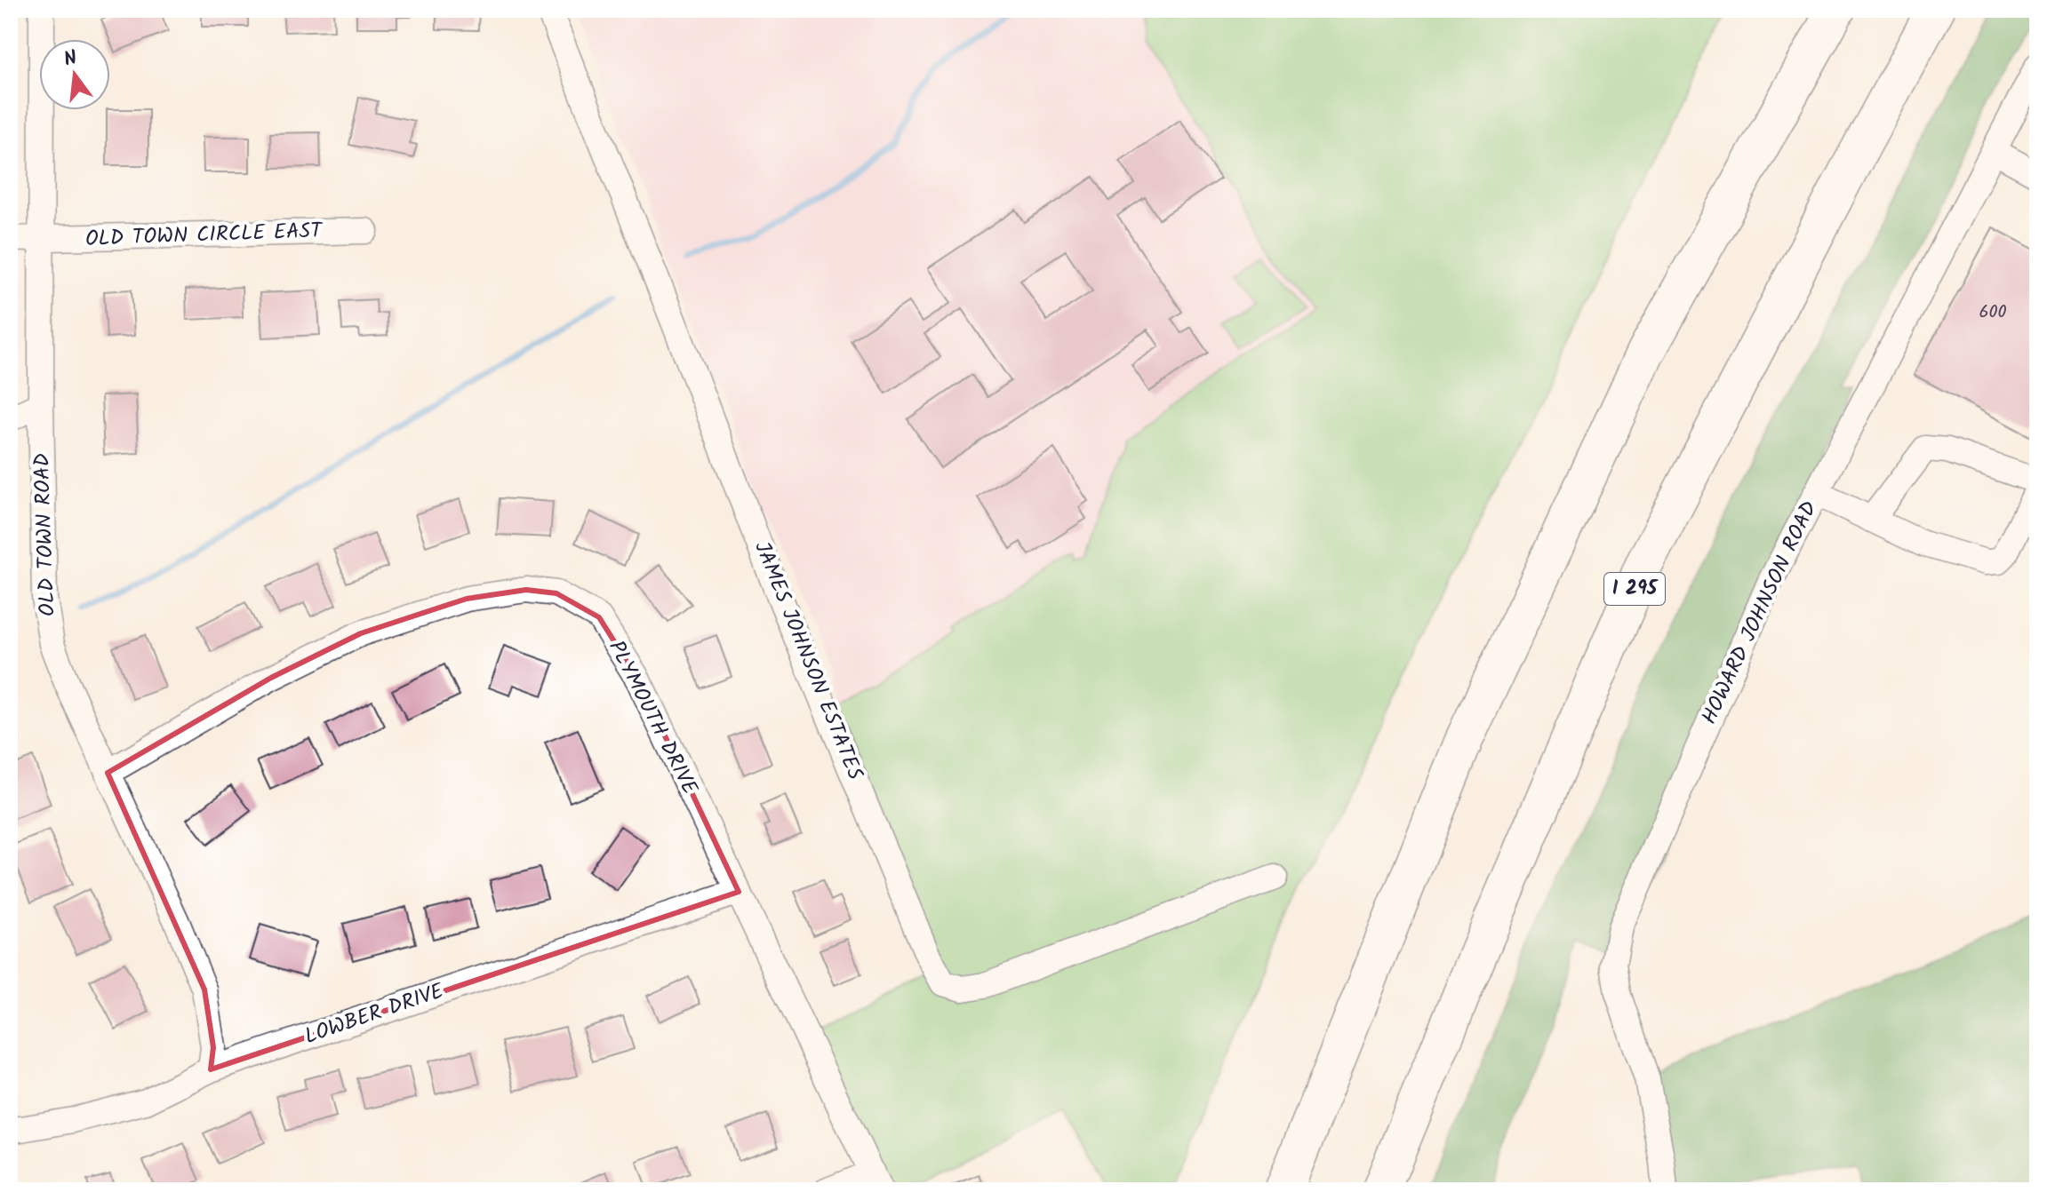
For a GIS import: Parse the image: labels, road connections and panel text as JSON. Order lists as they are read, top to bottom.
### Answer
{
  "streets": {
    "highway": ["I 295"],
    "street": [
      "OLD TOWN CIRCLE EAST",
      "OLD TOWN ROAD",
      "HOWARD JOHNSON ROAD",
      "JAMES JOHNSON ESTATES",
      "PLYMOUTH DRIVE",
      "LOWBER DRIVE"
    ]
  },
  "crossings": [
    ["OLD TOWN CIRCLE EAST", "OLD TOWN ROAD"],
    ["OLD TOWN ROAD", "PLYMOUTH DRIVE"],
    ["OLD TOWN ROAD", "LOWBER DRIVE"],
    ["PLYMOUTH DRIVE", "LOWBER DRIVE"]
  ],
  "house_numbers": ["600"],
  "north": "top"
}
